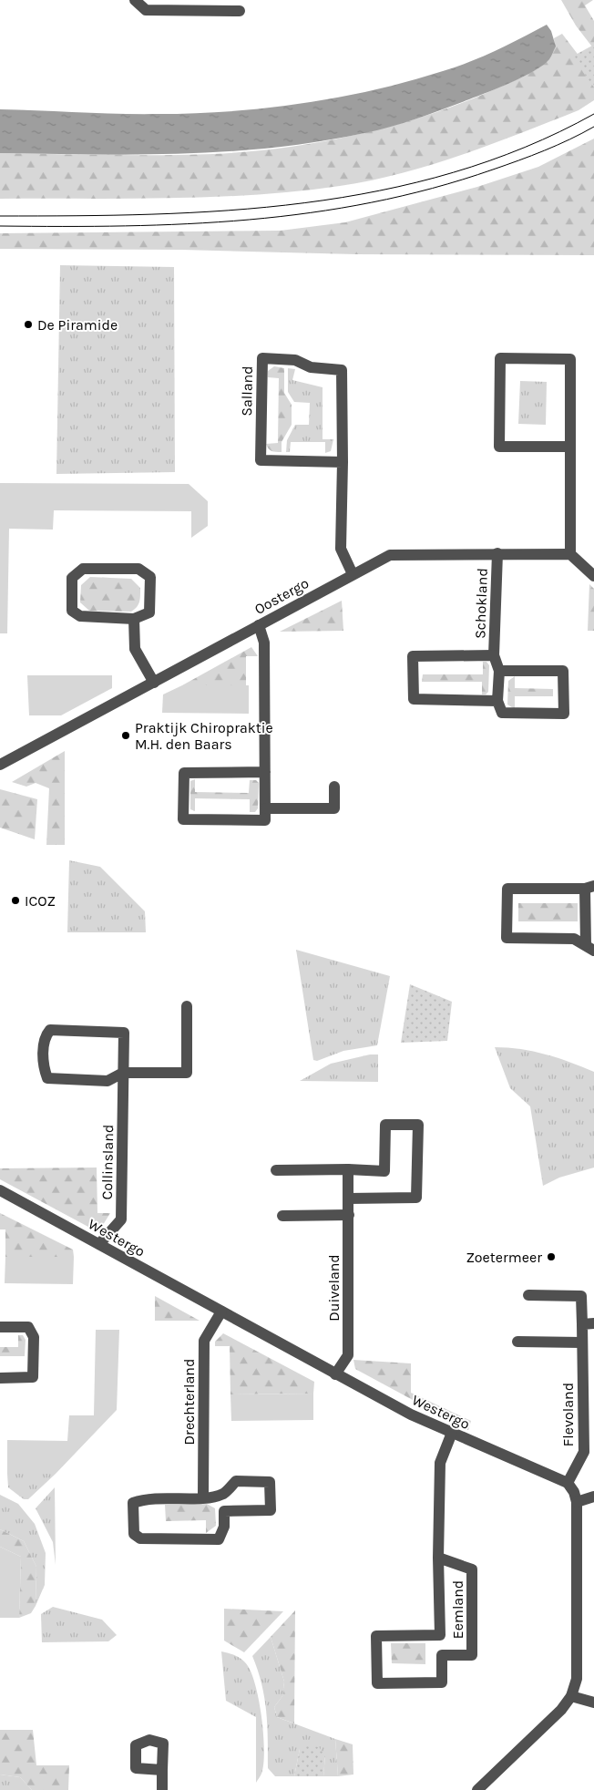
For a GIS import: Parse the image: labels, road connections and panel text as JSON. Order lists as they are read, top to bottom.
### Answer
{
  "streets": {
    "street": [
      "Salland",
      "Oostergo",
      "Schokland",
      "Collinsland",
      "Westergo",
      "Duiveland",
      "Drechterland",
      "Flevoland",
      "Eemland"
    ]
  },
  "crossings": [
    ["Salland", "Oostergo"],
    ["Oostergo", "Schokland"],
    ["Collinsland", "Westergo"],
    ["Westergo", "Duiveland"],
    ["Westergo", "Drechterland"],
    ["Westergo", "Flevoland"],
    ["Westergo", "Eemland"]
  ],
  "places": [
    "De Piramide",
    "Praktijk Chiropraktie M.H. den Baars",
    "ICOZ",
    "Zoetermeer"
  ]
}
